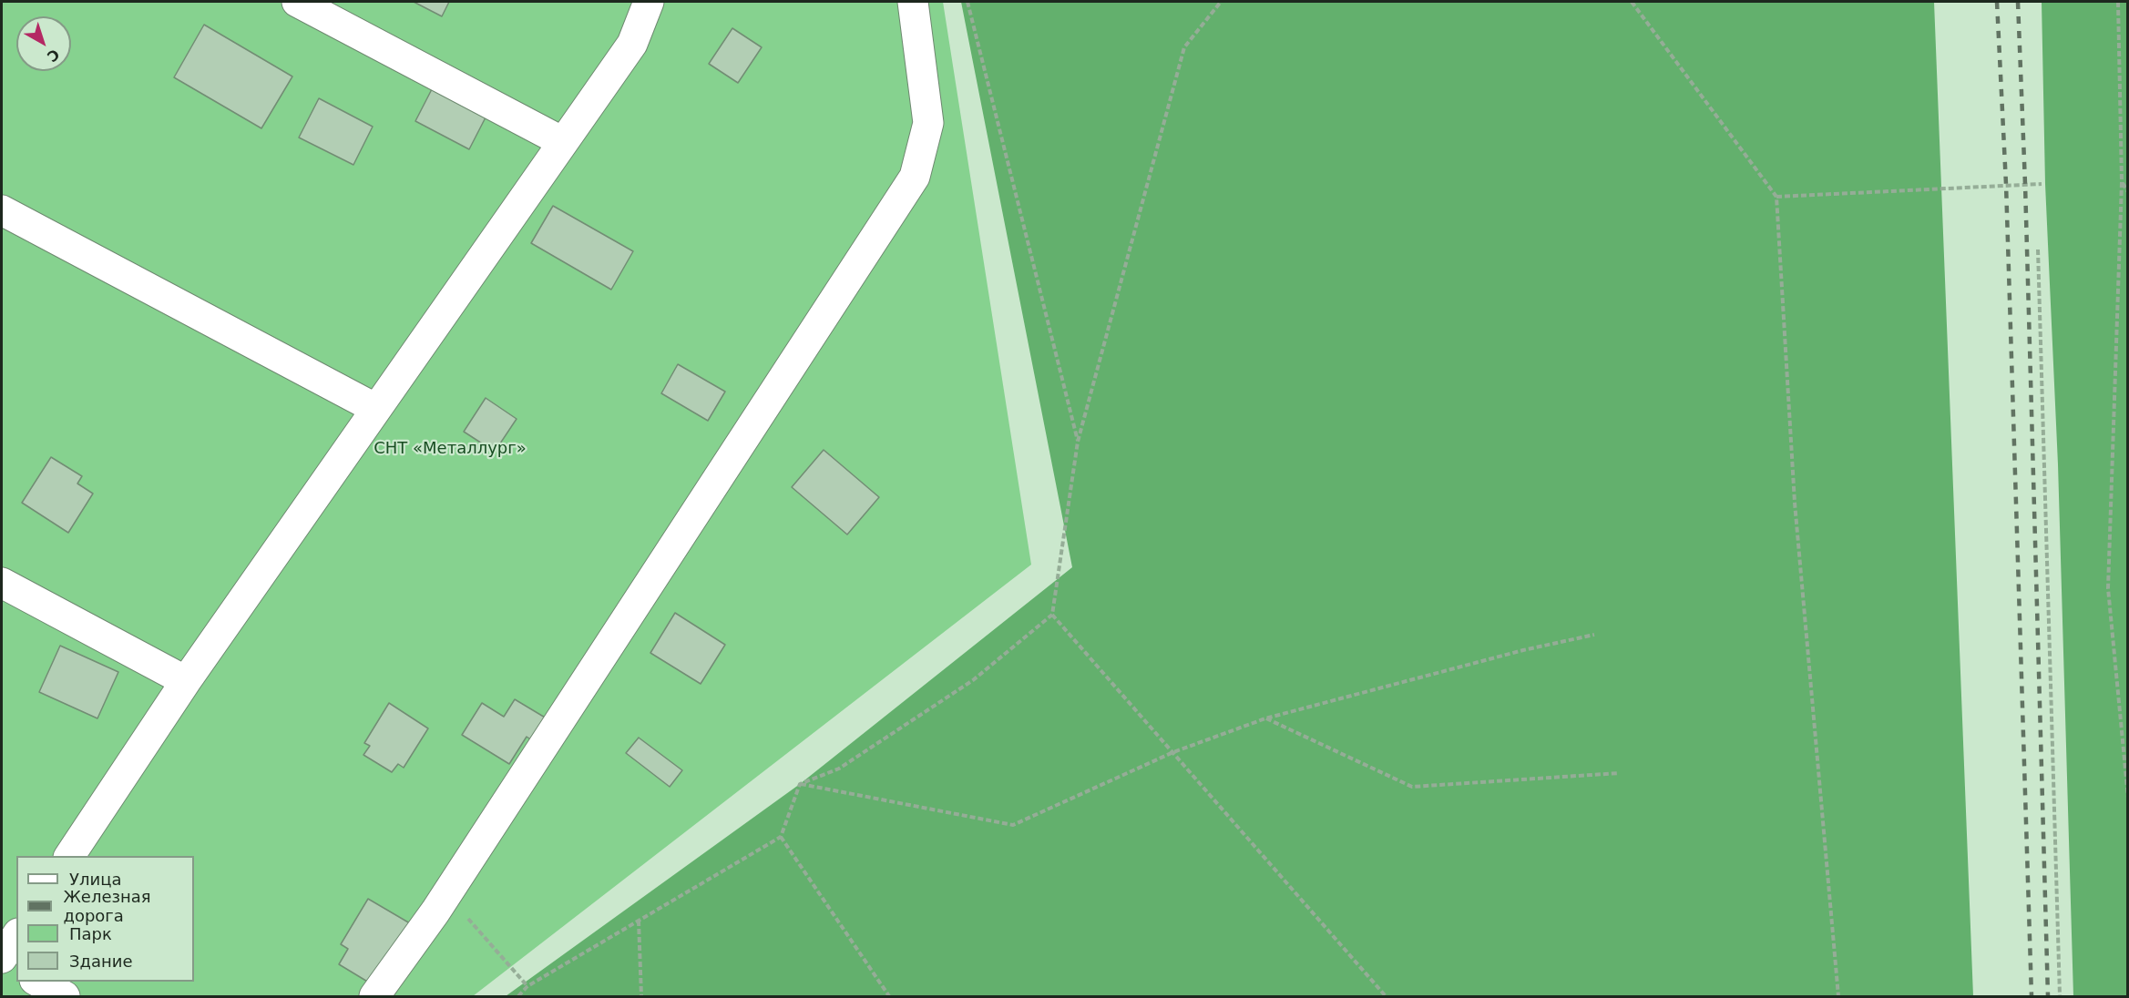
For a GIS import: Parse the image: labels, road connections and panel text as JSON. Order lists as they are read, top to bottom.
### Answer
{
  "parks": ["СНТ «Металлург»"],
  "legend": [
    "Улица",
    "Железная дорога",
    "Парк",
    "Здание"
  ],
  "north": "bottom right"
}
